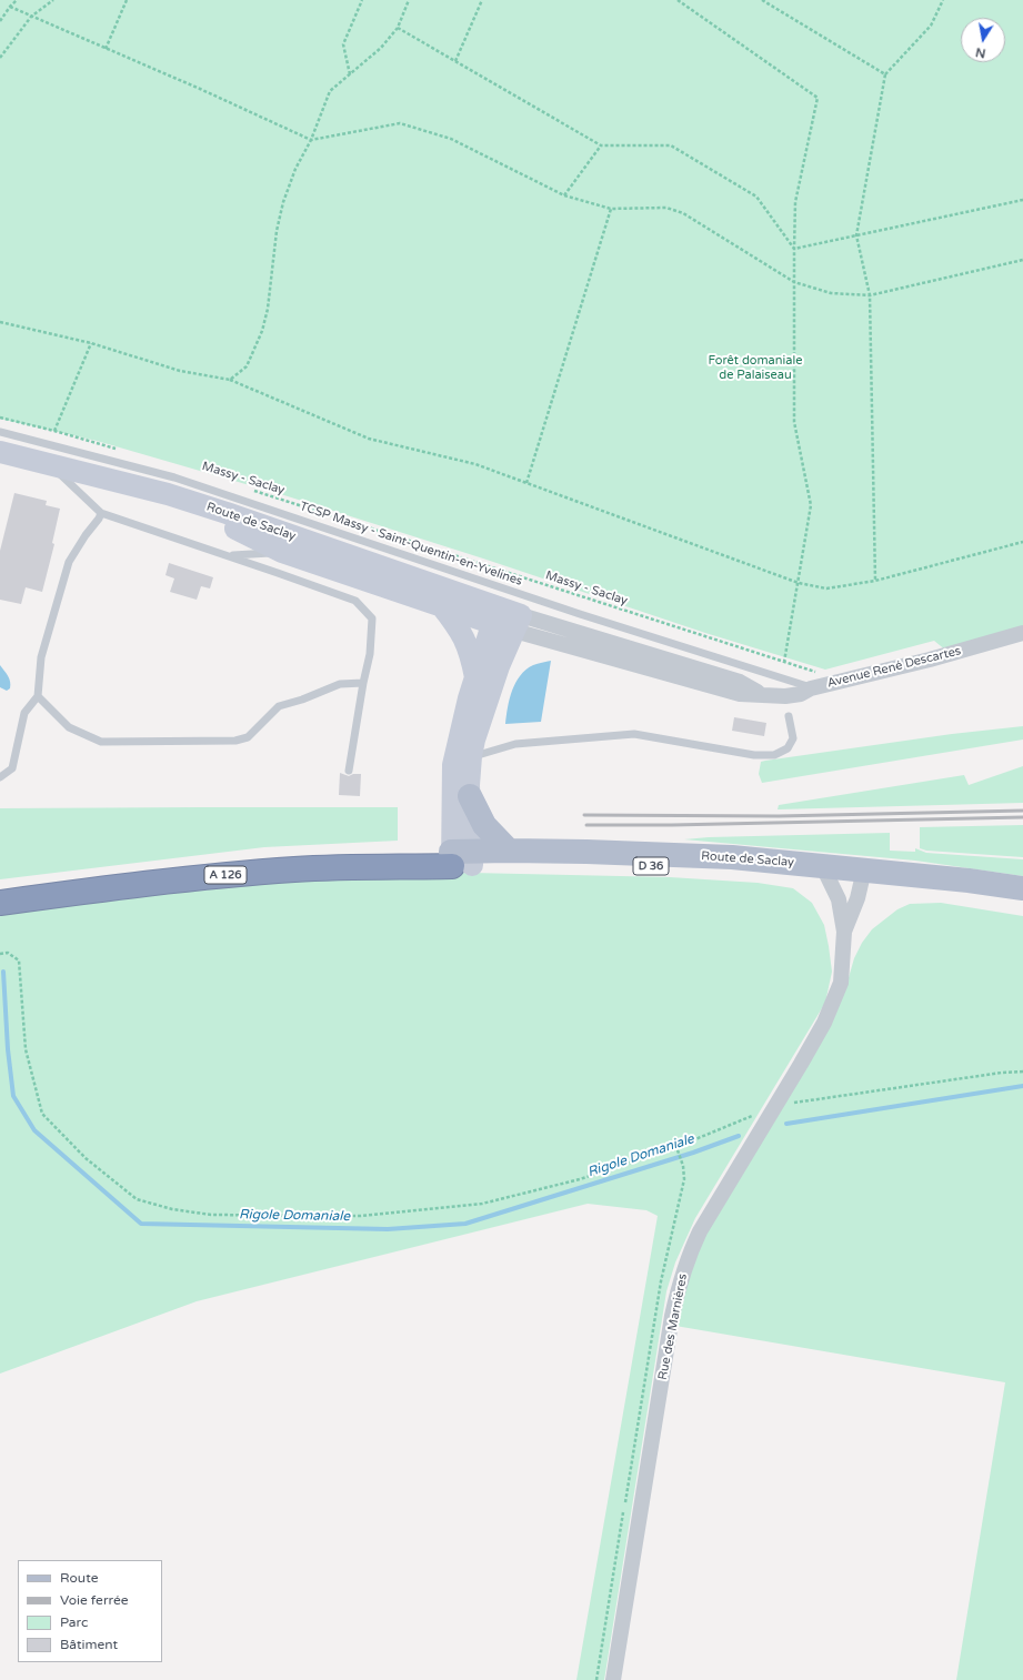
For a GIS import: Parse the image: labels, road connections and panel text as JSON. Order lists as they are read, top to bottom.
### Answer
{
  "streets": {
    "highway": ["A 126"],
    "main road": ["Route de Saclay", "D 36"],
    "street": ["Avenue René Descartes", "Rue des Marnières"],
    "lane": ["TCSP Massy - Saint-Quentin-en-Yvelines"],
    "path": ["Massy - Saclay"]
  },
  "crossings": [
    ["Route de Saclay", "TCSP Massy - Saint-Quentin-en-Yvelines"],
    ["Route de Saclay", "Avenue René Descartes"],
    ["Route de Saclay", "A 126"],
    ["Route de Saclay", "Rue des Marnières"],
    ["TCSP Massy - Saint-Quentin-en-Yvelines", "Avenue René Descartes"]
  ],
  "water": ["Rigole Domaniale"],
  "parks": ["Forêt domaniale de Palaiseau"],
  "legend": [
    "Route",
    "Voie ferrée",
    "Parc",
    "Bâtiment"
  ],
  "north": "bottom"
}
